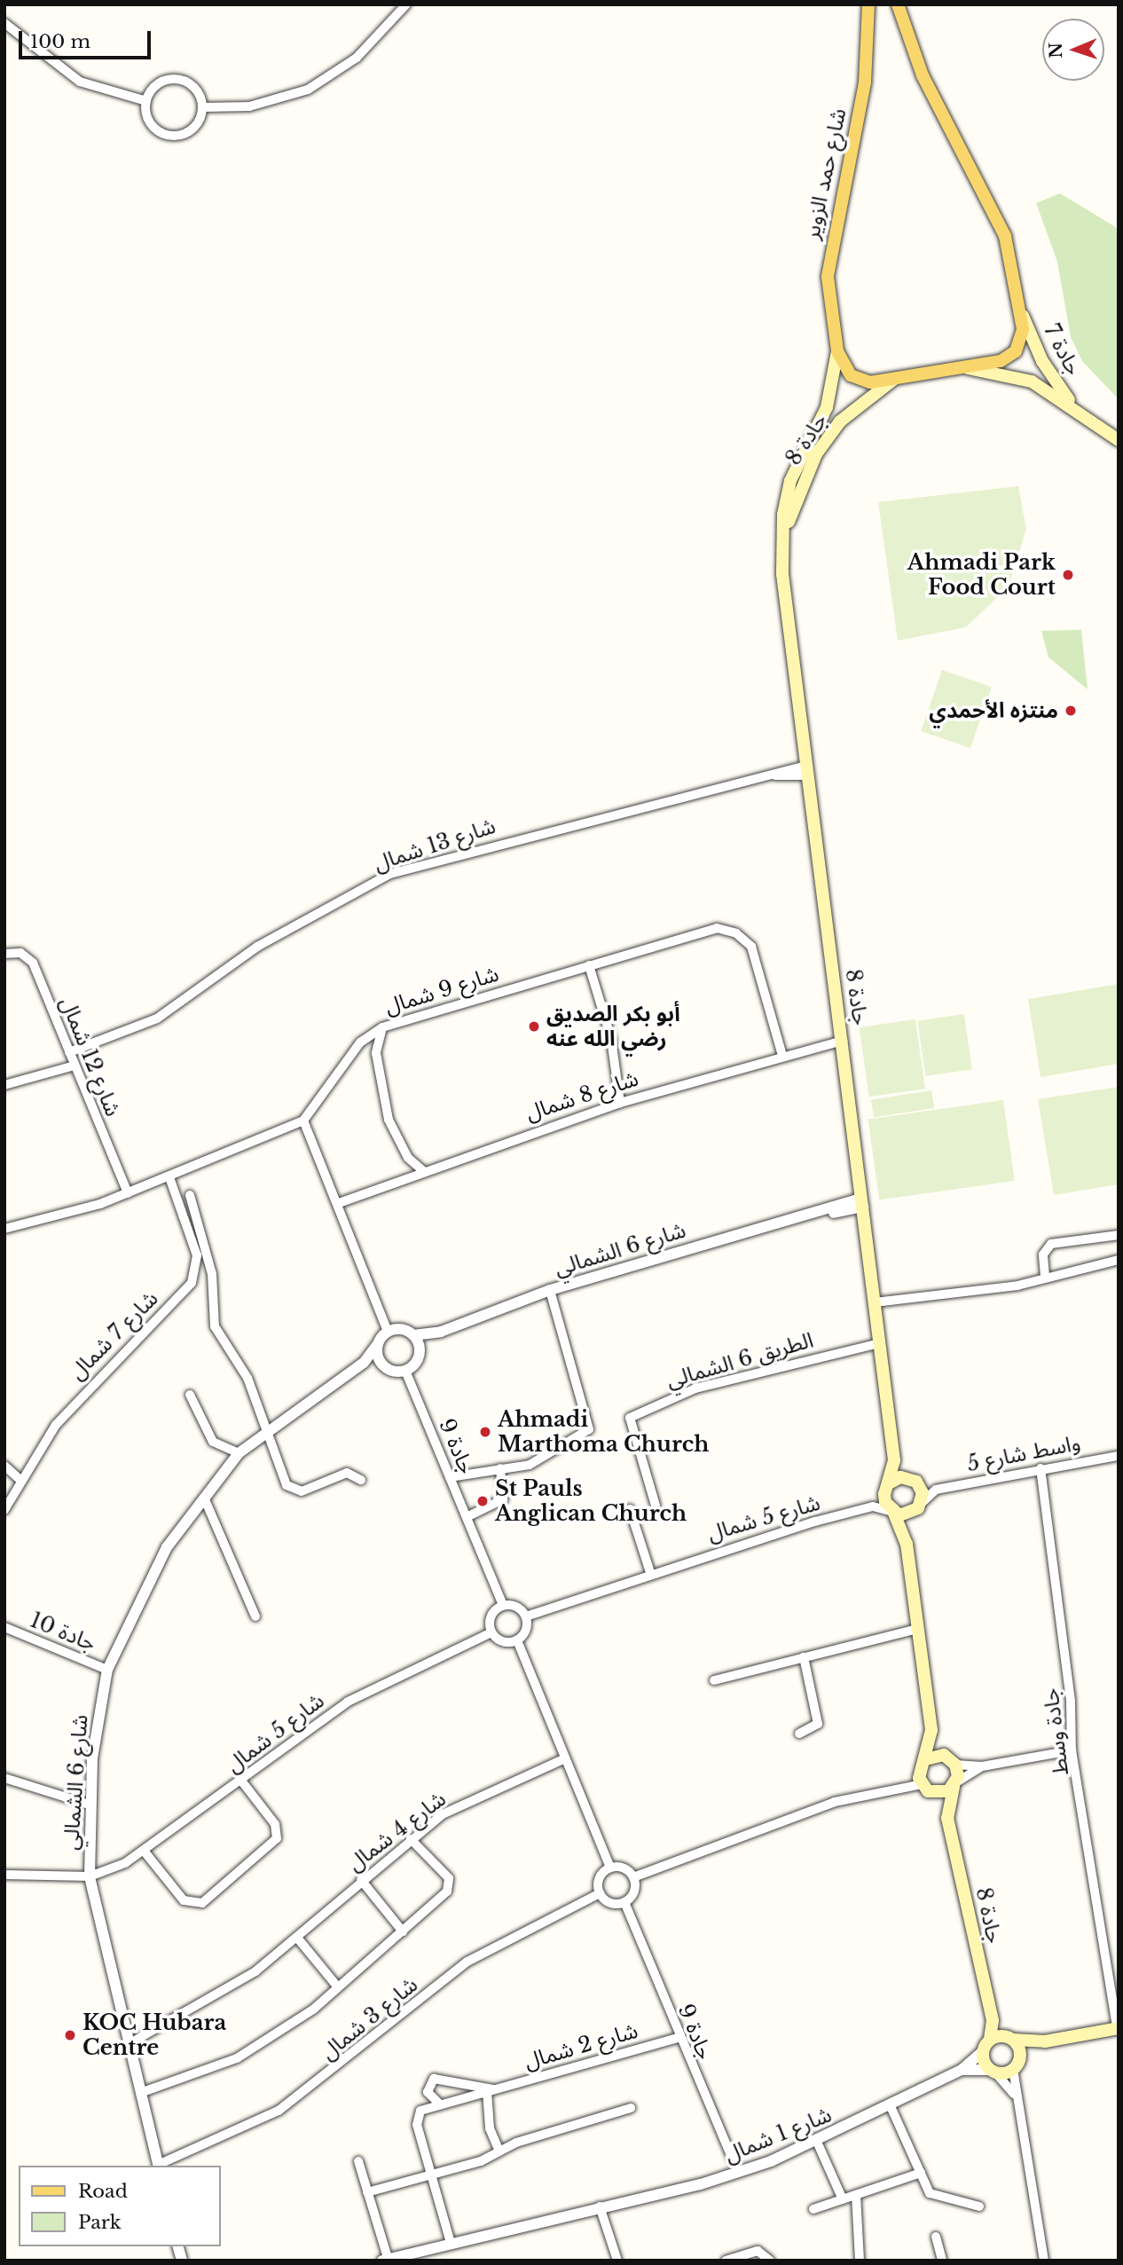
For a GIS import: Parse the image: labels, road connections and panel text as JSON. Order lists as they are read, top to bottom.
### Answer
{
  "streets": {
    "main road": ["شارع حمد الزوير", "جادة 7", "جادة 8"],
    "street": [
      "شارع 13 شمال",
      "شارع 9 شمال",
      "شارع 12 شمال",
      "شارع 8 شمال",
      "شارع 6 الشمالي",
      "شارع 7 شمال",
      "الطريق 6 الشمالي",
      "جادة 9",
      "واسط شارع 5",
      "شارع 5 شمال",
      "جادة 10",
      "جادة وسط",
      "شارع 4 شمال",
      "شارع 3 شمال",
      "شارع 2 شمال",
      "شارع 1 شمال"
    ]
  },
  "crossings": [
    ["شارع حمد الزوير", "جادة 8"],
    ["جادة 8", "شارع 13 شمال"],
    ["جادة 8", "شارع 8 شمال"],
    ["جادة 8", "شارع 6 الشمالي"],
    ["جادة 8", "الطريق 6 الشمالي"],
    ["جادة 8", "شارع 1 شمال"],
    ["شارع 13 شمال", "شارع 12 شمال"],
    ["شارع 9 شمال", "شارع 8 شمال"],
    ["شارع 6 الشمالي", "جادة 9"],
    ["شارع 6 الشمالي", "شارع 5 شمال"],
    ["شارع 6 الشمالي", "جادة 10"],
    ["شارع 6 الشمالي", "شارع 4 شمال"],
    ["جادة 9", "شارع 5 شمال"],
    ["جادة 9", "شارع 3 شمال"],
    ["جادة 9", "شارع 2 شمال"],
    ["جادة 9", "شارع 1 شمال"],
    ["واسط شارع 5", "جادة وسط"],
    ["شارع 2 شمال", "شارع 1 شمال"]
  ],
  "places": [
    "Ahmadi Park Food Court",
    "منتزه الأحمدي",
    "أبو بكر الصديق رضي الله عنه",
    "Ahmadi Marthoma Church",
    "St Pauls Anglican Church",
    "KOC Hubara Centre"
  ],
  "legend": ["Road", "Park"],
  "scale_bar": "100 m",
  "north": "left"
}
